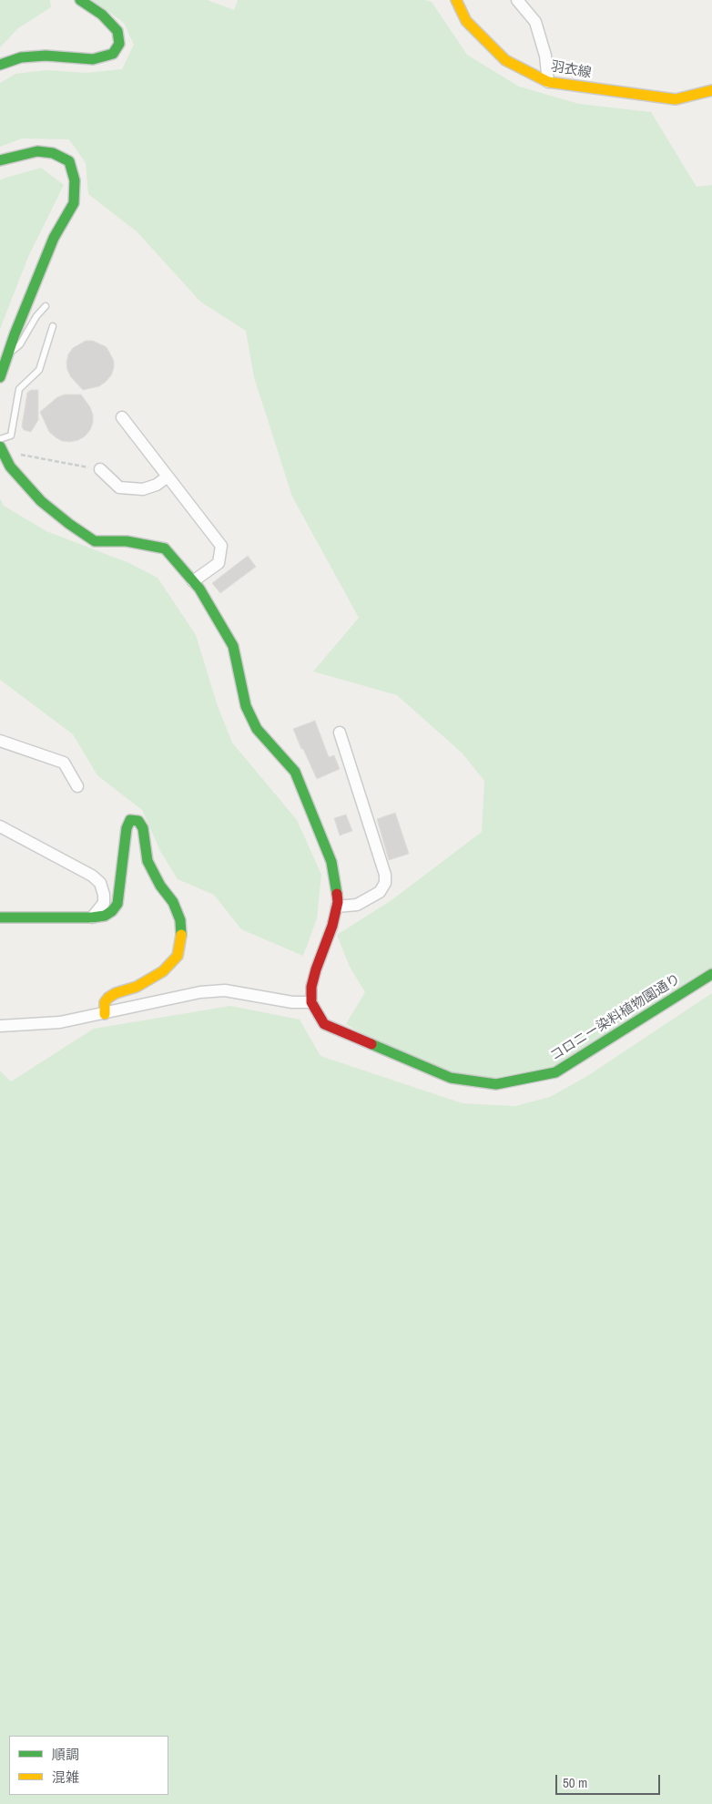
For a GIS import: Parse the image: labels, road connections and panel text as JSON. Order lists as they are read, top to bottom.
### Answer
{
  "streets": {
    "street": ["羽衣線", "コロニー染料植物園通り"]
  },
  "legend": ["順調", "混雑"],
  "scale_bar": "50 m"
}
